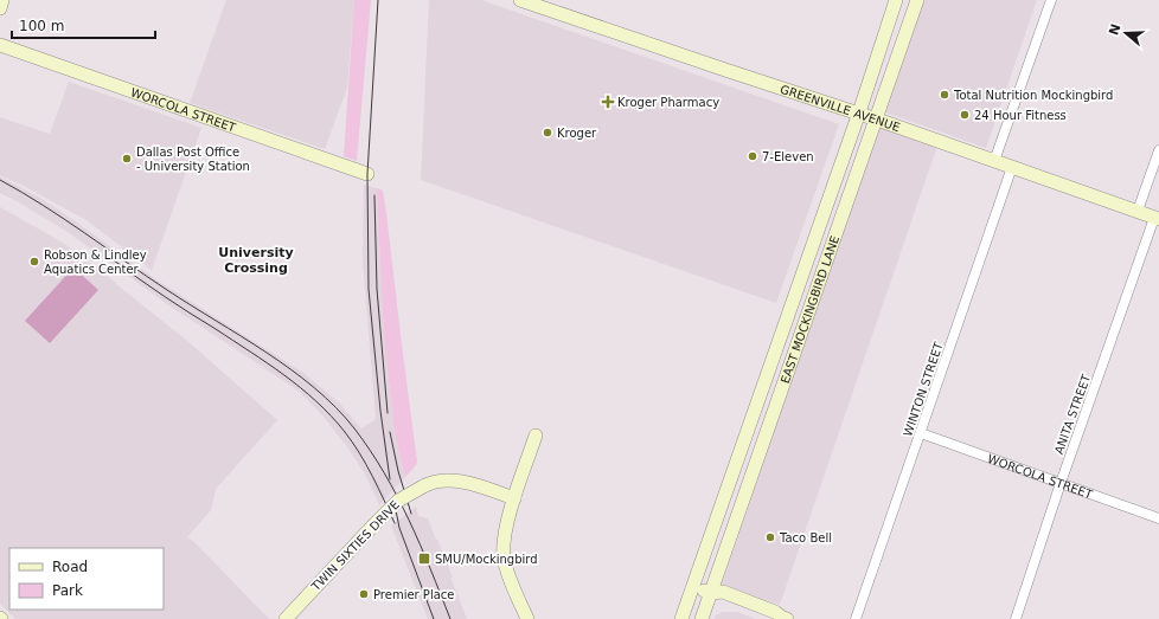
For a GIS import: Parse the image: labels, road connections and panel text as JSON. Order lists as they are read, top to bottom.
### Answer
{
  "streets": {
    "main road": [
      "GREENVILLE AVENUE",
      "WORCOLA STREET",
      "EAST MOCKINGBIRD LANE",
      "TWIN SIXTIES DRIVE"
    ],
    "street": ["WINTON STREET", "ANITA STREET"]
  },
  "crossings": [
    ["GREENVILLE AVENUE", "EAST MOCKINGBIRD LANE"],
    ["GREENVILLE AVENUE", "WINTON STREET"],
    ["GREENVILLE AVENUE", "ANITA STREET"],
    ["WORCOLA STREET", "WINTON STREET"],
    ["WORCOLA STREET", "ANITA STREET"]
  ],
  "districts": ["University Crossing"],
  "places": {
    "other": [
      "Total Nutrition Mockingbird",
      "24 Hour Fitness",
      "Kroger",
      "7-Eleven",
      "Dallas Post Office - University Station",
      "Robson & Lindley Aquatics Center",
      "Taco Bell",
      "Premier Place"
    ],
    "health": ["Kroger Pharmacy"],
    "transit": ["SMU/Mockingbird"]
  },
  "legend": ["Road", "Park"],
  "scale_bar": "100 m",
  "north": "left"
}
